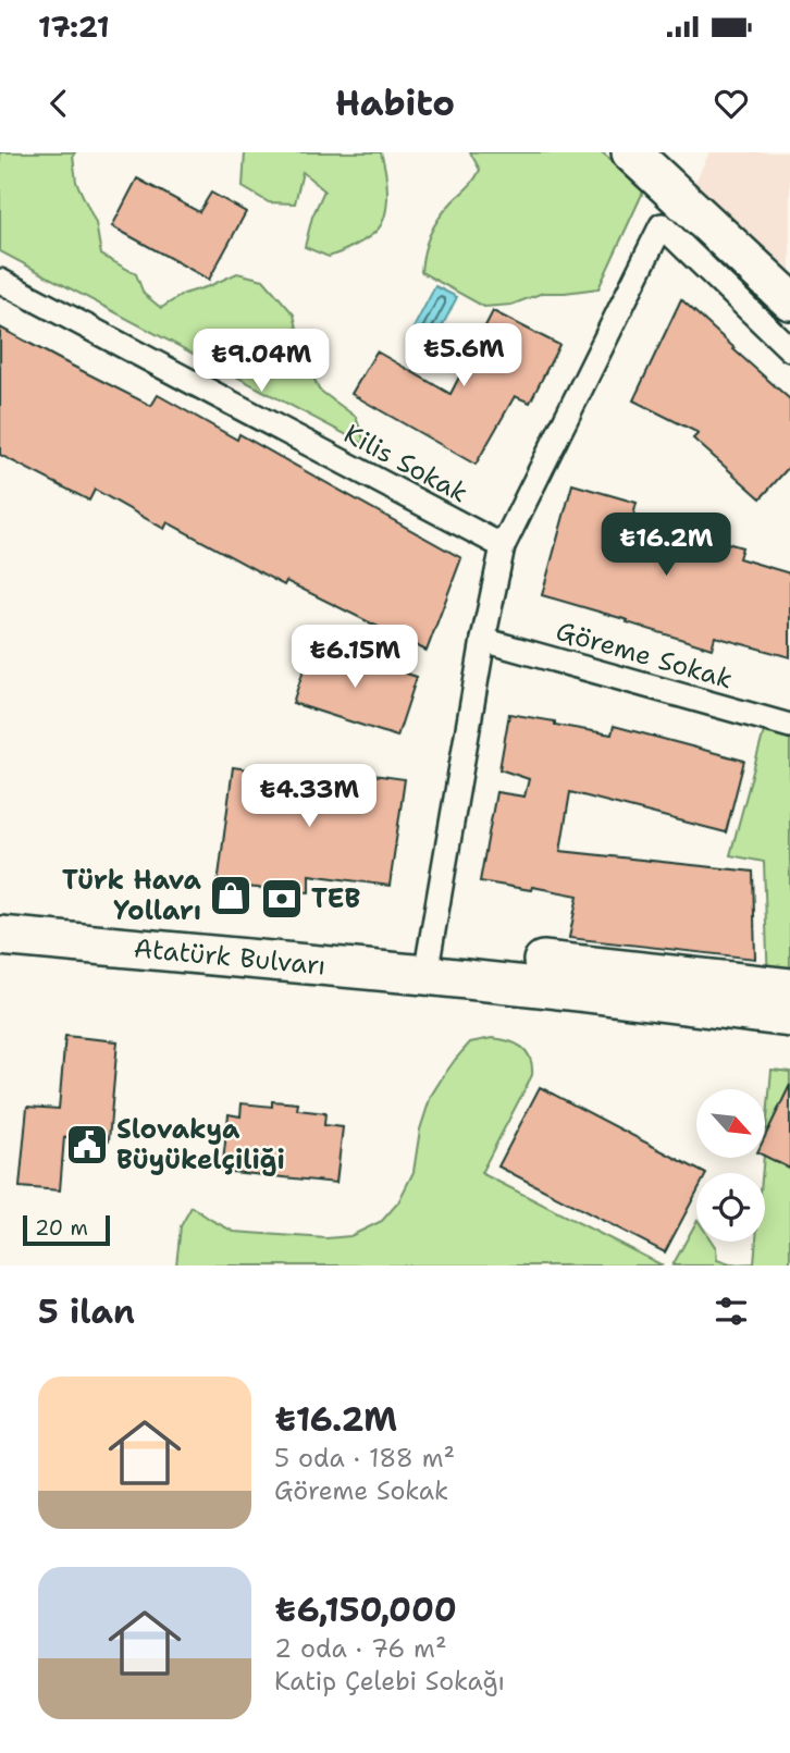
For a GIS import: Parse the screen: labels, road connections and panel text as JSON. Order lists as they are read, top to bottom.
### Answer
{
  "streets": {
    "main road": ["Atatürk Bulvarı"],
    "street": ["Kilis Sokak", "Göreme Sokak"]
  },
  "places": {
    "shop": ["Türk Hava Yolları"],
    "bank": ["TEB"],
    "public building": ["Slovakya Büyükelçiliği"]
  },
  "scale_bar": "20 m",
  "north": "bottom right",
  "page": {
    "status": "17:21",
    "header": "Habito",
    "price": [
      "₺5.6M",
      "₺9.04M",
      "₺16.2M",
      "₺6.15M",
      "₺4.33M"
    ],
    "scale": "20 m",
    "heading": "5 ilan",
    "list": [
      {
        "name": "₺16.2M",
        "note": "5 oda · 188 m² · Göreme Sokak"
      },
      {
        "name": "₺6,150,000",
        "note": "2 oda · 76 m² · Katip Çelebi Sokağı"
      }
    ]
  }
}
